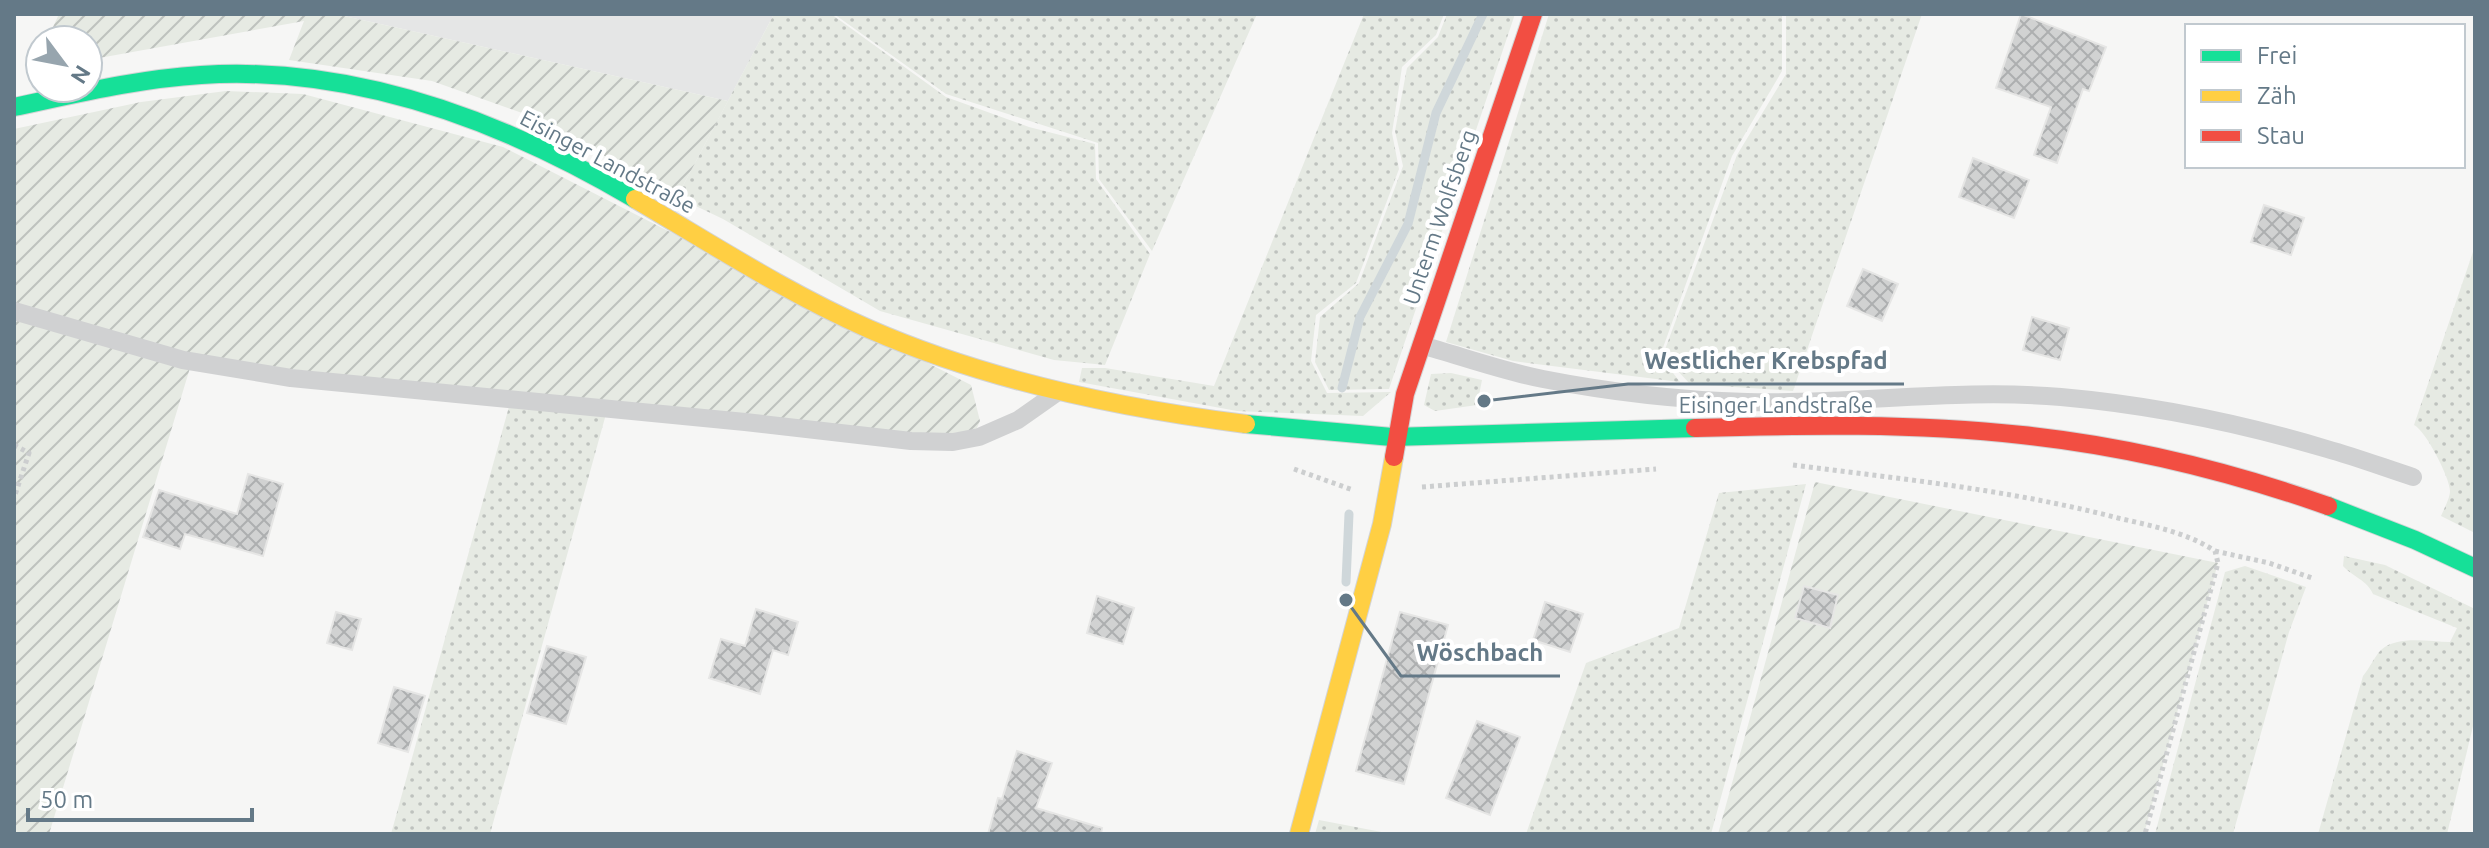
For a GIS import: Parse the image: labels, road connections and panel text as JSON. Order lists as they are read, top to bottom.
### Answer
{
  "streets": {
    "main road": ["Eisinger Landstraße", "Unterm Wolfsberg"]
  },
  "crossings": [
    ["Eisinger Landstraße", "Unterm Wolfsberg"]
  ],
  "places": ["Westlicher Krebspfad", "Wöschbach"],
  "legend": ["Frei", "Zäh", "Stau"],
  "scale_bar": "50 m",
  "north": "bottom right"
}
